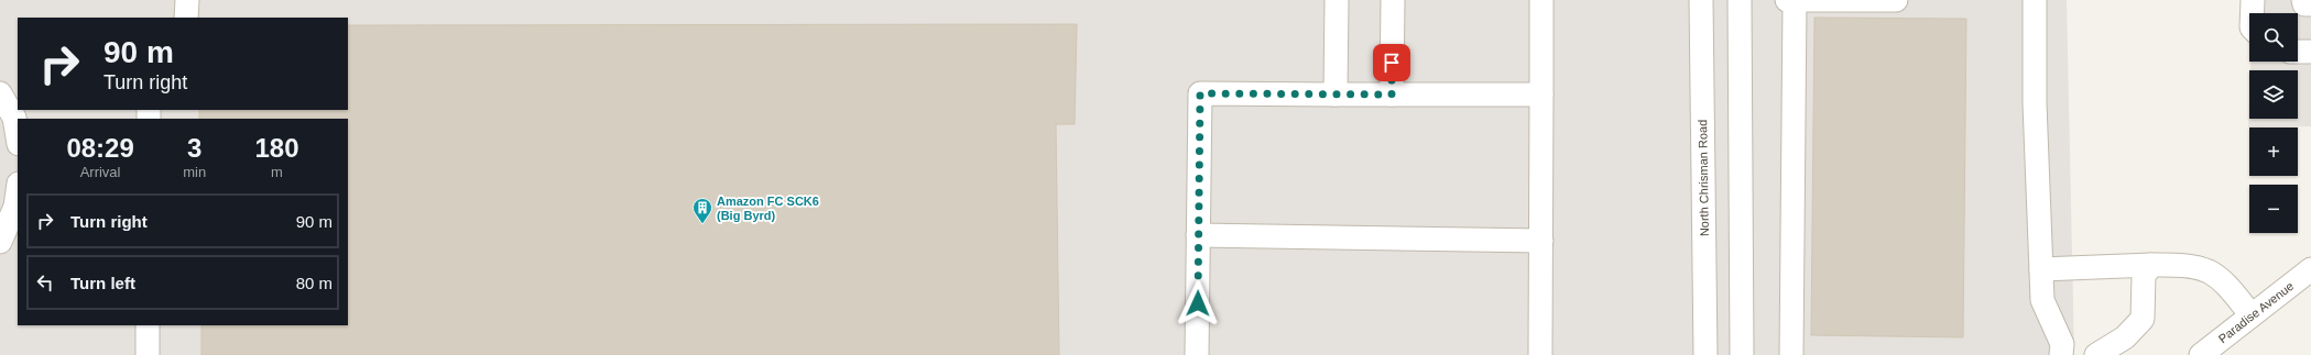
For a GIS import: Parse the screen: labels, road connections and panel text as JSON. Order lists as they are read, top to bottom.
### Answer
{
  "streets": {
    "street": ["North Chrisman Road", "Paradise Avenue"]
  },
  "places": {
    "building": ["Amazon FC SCK6 (Big Byrd)"]
  },
  "page": {
    "map_buttons": ["+", "−"],
    "turn": ["90 m", "Turn right"],
    "eta": [
      "08:29",
      "Arrival",
      "3",
      "min",
      "180",
      "m"
    ],
    "list": [
      {
        "name": "Turn right",
        "value": "90 m"
      },
      {
        "name": "Turn left",
        "value": "80 m"
      }
    ]
  }
}
